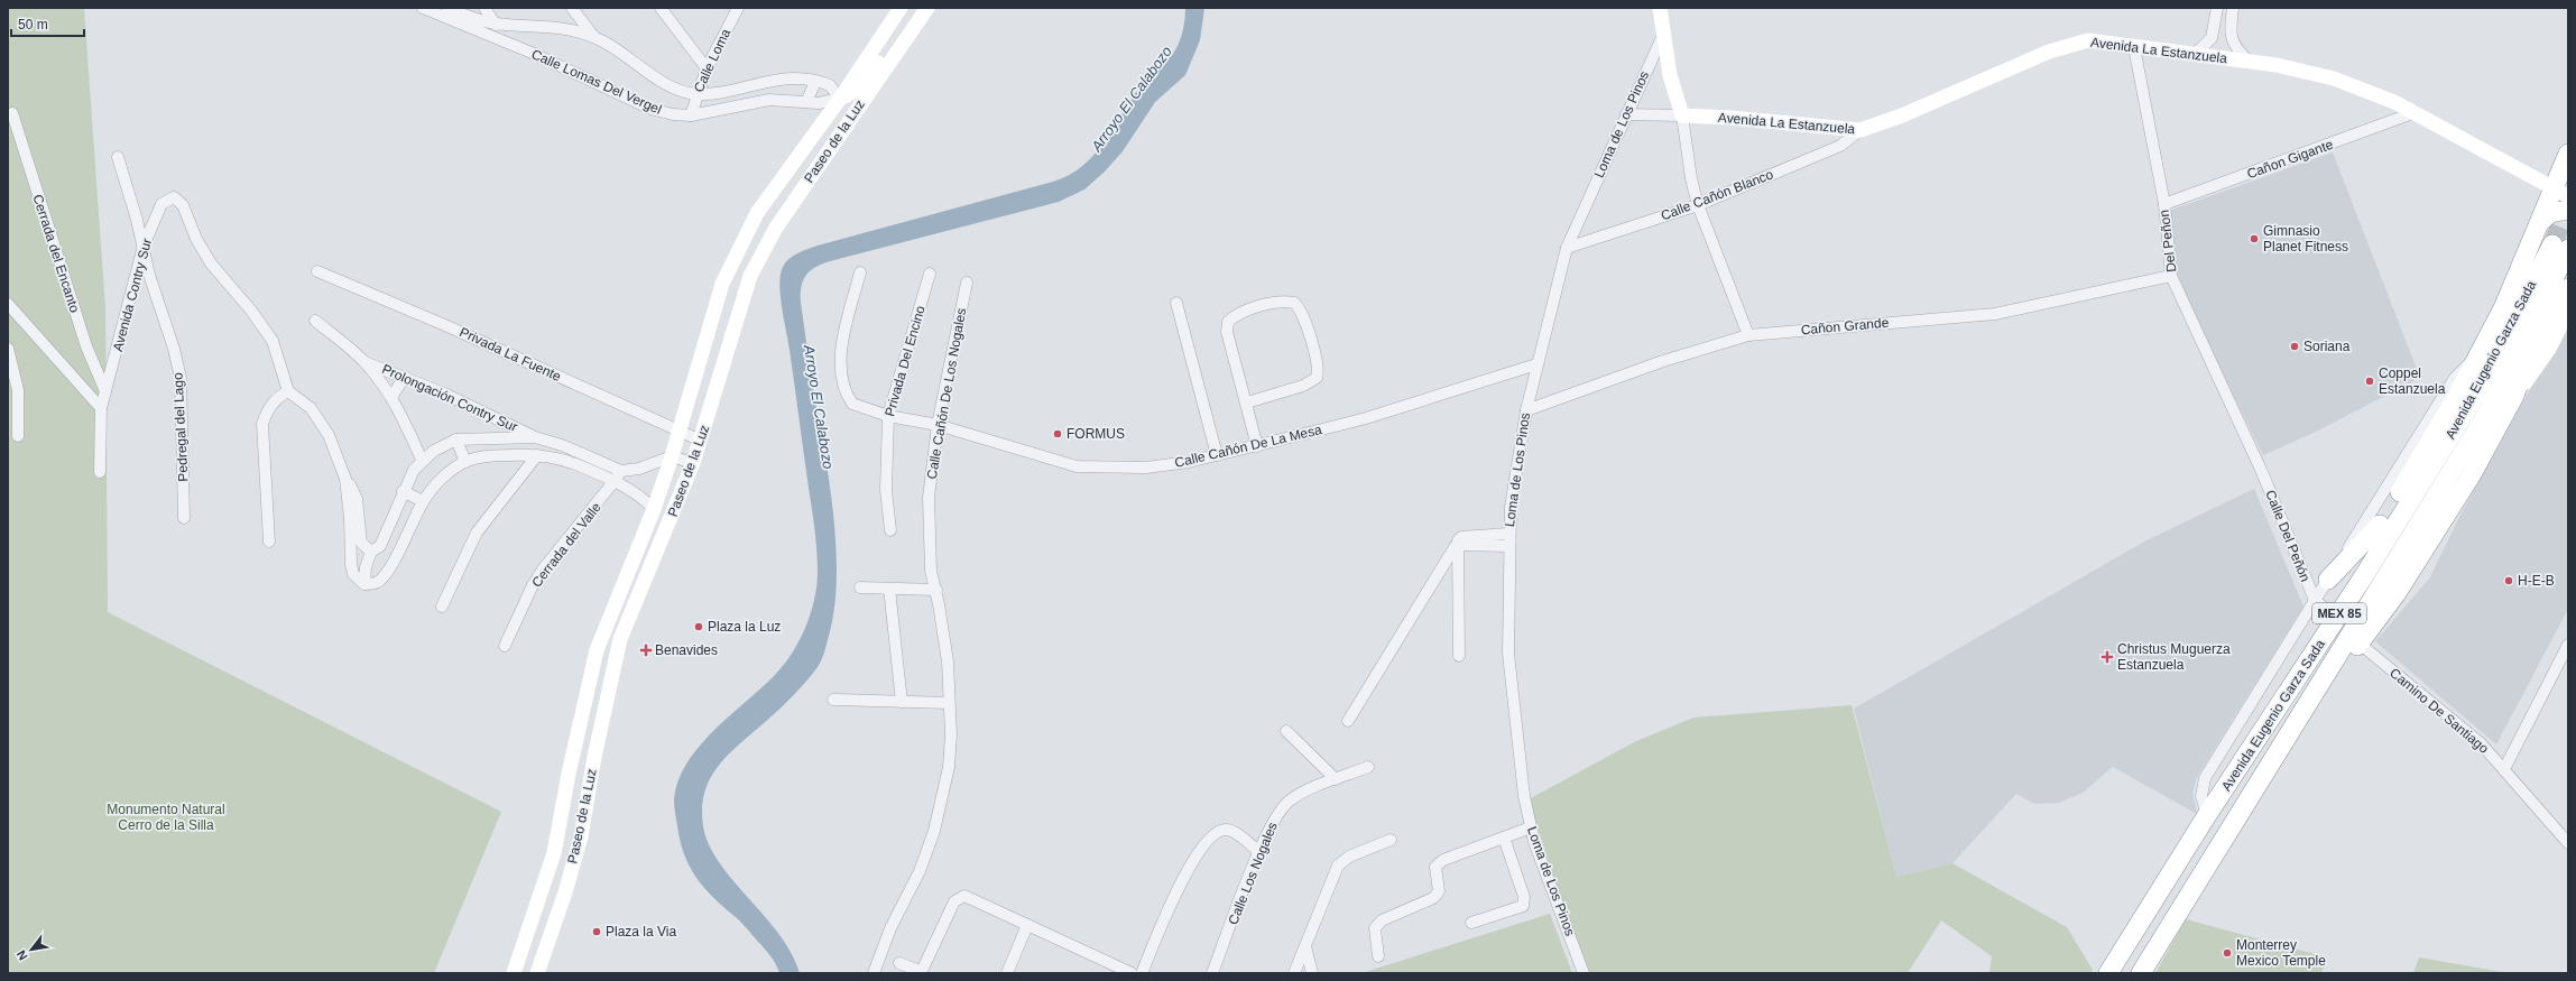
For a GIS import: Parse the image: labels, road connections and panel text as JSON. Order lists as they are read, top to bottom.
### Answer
{
  "streets": {
    "highway": ["Avenida Eugenio Garza Sada", "MEX 85"],
    "street": [
      "Avenida La Estanzuela",
      "Calle Loma",
      "Calle Lomas Del Vergel",
      "Loma de Los Pinos",
      "Paseo de la Luz",
      "Cañon Gigante",
      "Calle Cañón Blanco",
      "Del Peñon",
      "Cerrada del Encanto",
      "Avenida Contry Sur",
      "Cañon Grande",
      "Privada La Fuente",
      "Privada Del Encino",
      "Calle Cañón De Los Nogales",
      "Prolongación Contry Sur",
      "Pedregal del Lago",
      "Calle Cañón De La Mesa",
      "Calle Del Peñón",
      "Cerrada del Valle",
      "Camino De Santiago",
      "Calle Los Nogales"
    ]
  },
  "crossings": [
    ["Avenida La Estanzuela", "Loma de Los Pinos"],
    ["Avenida La Estanzuela", "Cañon Gigante"],
    ["Avenida La Estanzuela", "Calle Cañón Blanco"],
    ["Avenida La Estanzuela", "Del Peñon"],
    ["Calle Loma", "Calle Lomas Del Vergel"],
    ["Calle Lomas Del Vergel", "Paseo de la Luz"],
    ["Loma de Los Pinos", "Calle Cañón Blanco"],
    ["Loma de Los Pinos", "Cañon Grande"],
    ["Loma de Los Pinos", "Calle Cañón De La Mesa"],
    ["Paseo de la Luz", "Privada La Fuente"],
    ["Cañon Gigante", "Del Peñon"],
    ["Del Peñon", "Cañon Grande"],
    ["Del Peñon", "Calle Del Peñón"],
    ["Cerrada del Encanto", "Avenida Contry Sur"],
    ["Avenida Contry Sur", "Pedregal del Lago"],
    ["Privada Del Encino", "Calle Cañón De La Mesa"],
    ["Calle Cañón De Los Nogales", "Calle Cañón De La Mesa"]
  ],
  "water": ["Arroyo El Calabozo"],
  "parks": ["Monumento Natural Cerro de la Silla"],
  "places": {
    "other": [
      "Gimnasio Planet Fitness",
      "Soriana",
      "Coppel Estanzuela",
      "FORMUS",
      "H-E-B",
      "Plaza la Luz",
      "Plaza la Via",
      "Monterrey Mexico Temple"
    ],
    "health": ["Benavides", "Christus Muguerza Estanzuela"]
  },
  "scale_bar": "50 m",
  "north": "bottom left"
}
